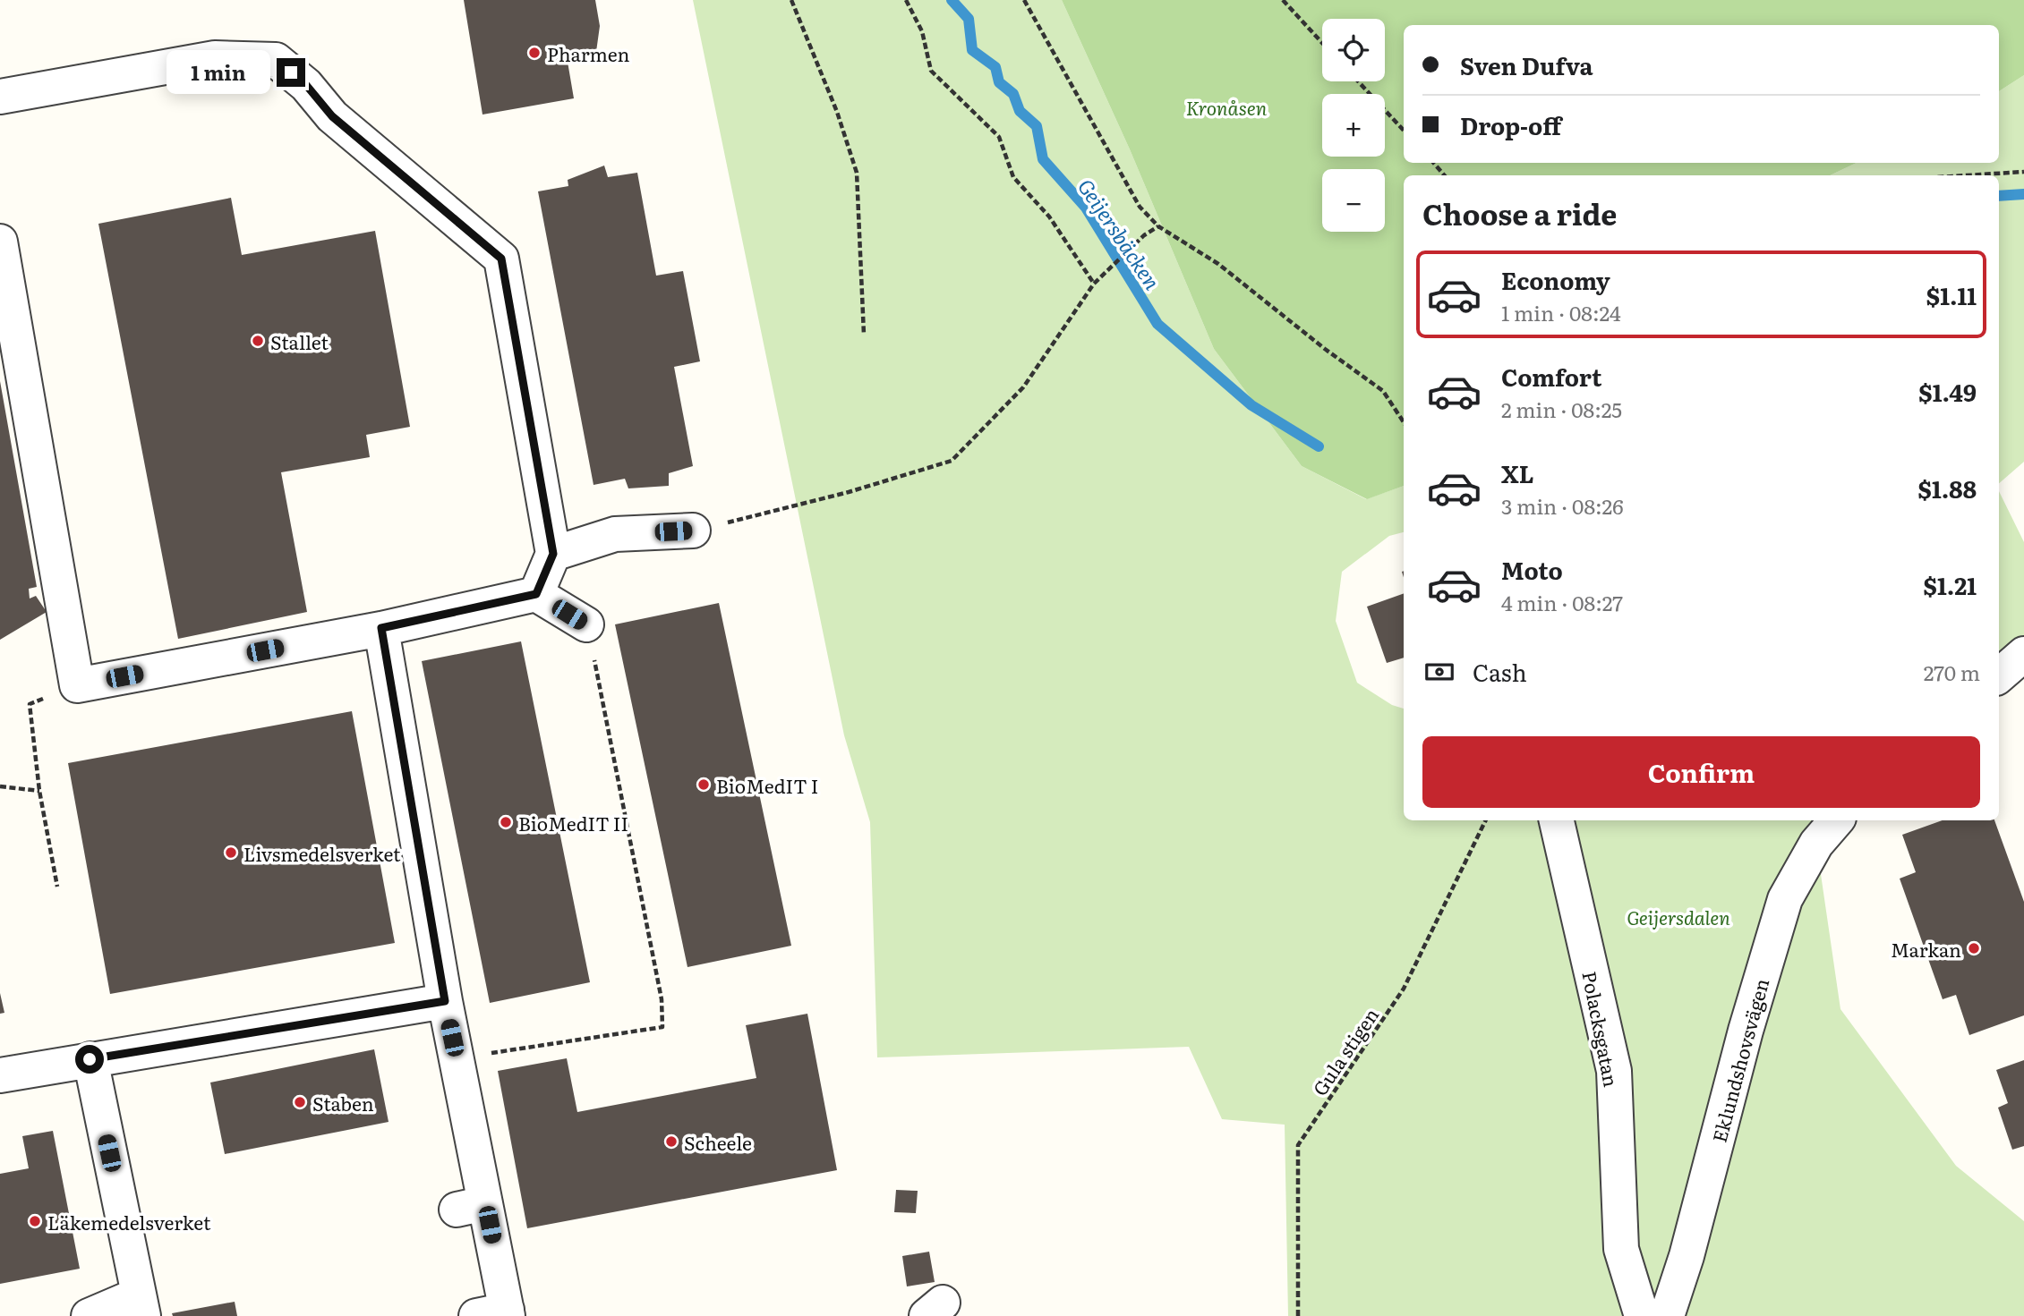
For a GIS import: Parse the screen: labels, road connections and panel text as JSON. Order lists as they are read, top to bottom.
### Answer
{
  "streets": {
    "street": ["Polacksgatan", "Eklundshovsvägen"],
    "path": ["Gula stigen"]
  },
  "water": ["Geijersbäcken"],
  "parks": ["Kronåsen", "Geijersdalen"],
  "places": [
    "Pharmen",
    "Stallet",
    "BioMedIT I",
    "BioMedIT II",
    "Livsmedelsverket",
    "Markan",
    "Staben",
    "Scheele",
    "Läkemedelsverket"
  ],
  "page": {
    "map_buttons": ["+", "−"],
    "banner": ["Sven Dufva", "Drop-off"],
    "bubble": "1 min",
    "heading": "Choose a ride",
    "list": [
      {
        "name": "Economy",
        "note": "1 min · 08:24",
        "value": "$1.11"
      },
      {
        "name": "Comfort",
        "note": "2 min · 08:25",
        "value": "$1.49"
      },
      {
        "name": "XL",
        "note": "3 min · 08:26",
        "value": "$1.88"
      },
      {
        "name": "Moto",
        "note": "4 min · 08:27",
        "value": "$1.21"
      }
    ],
    "pay": ["Cash", "270 m"],
    "buttons": "Confirm"
  }
}
